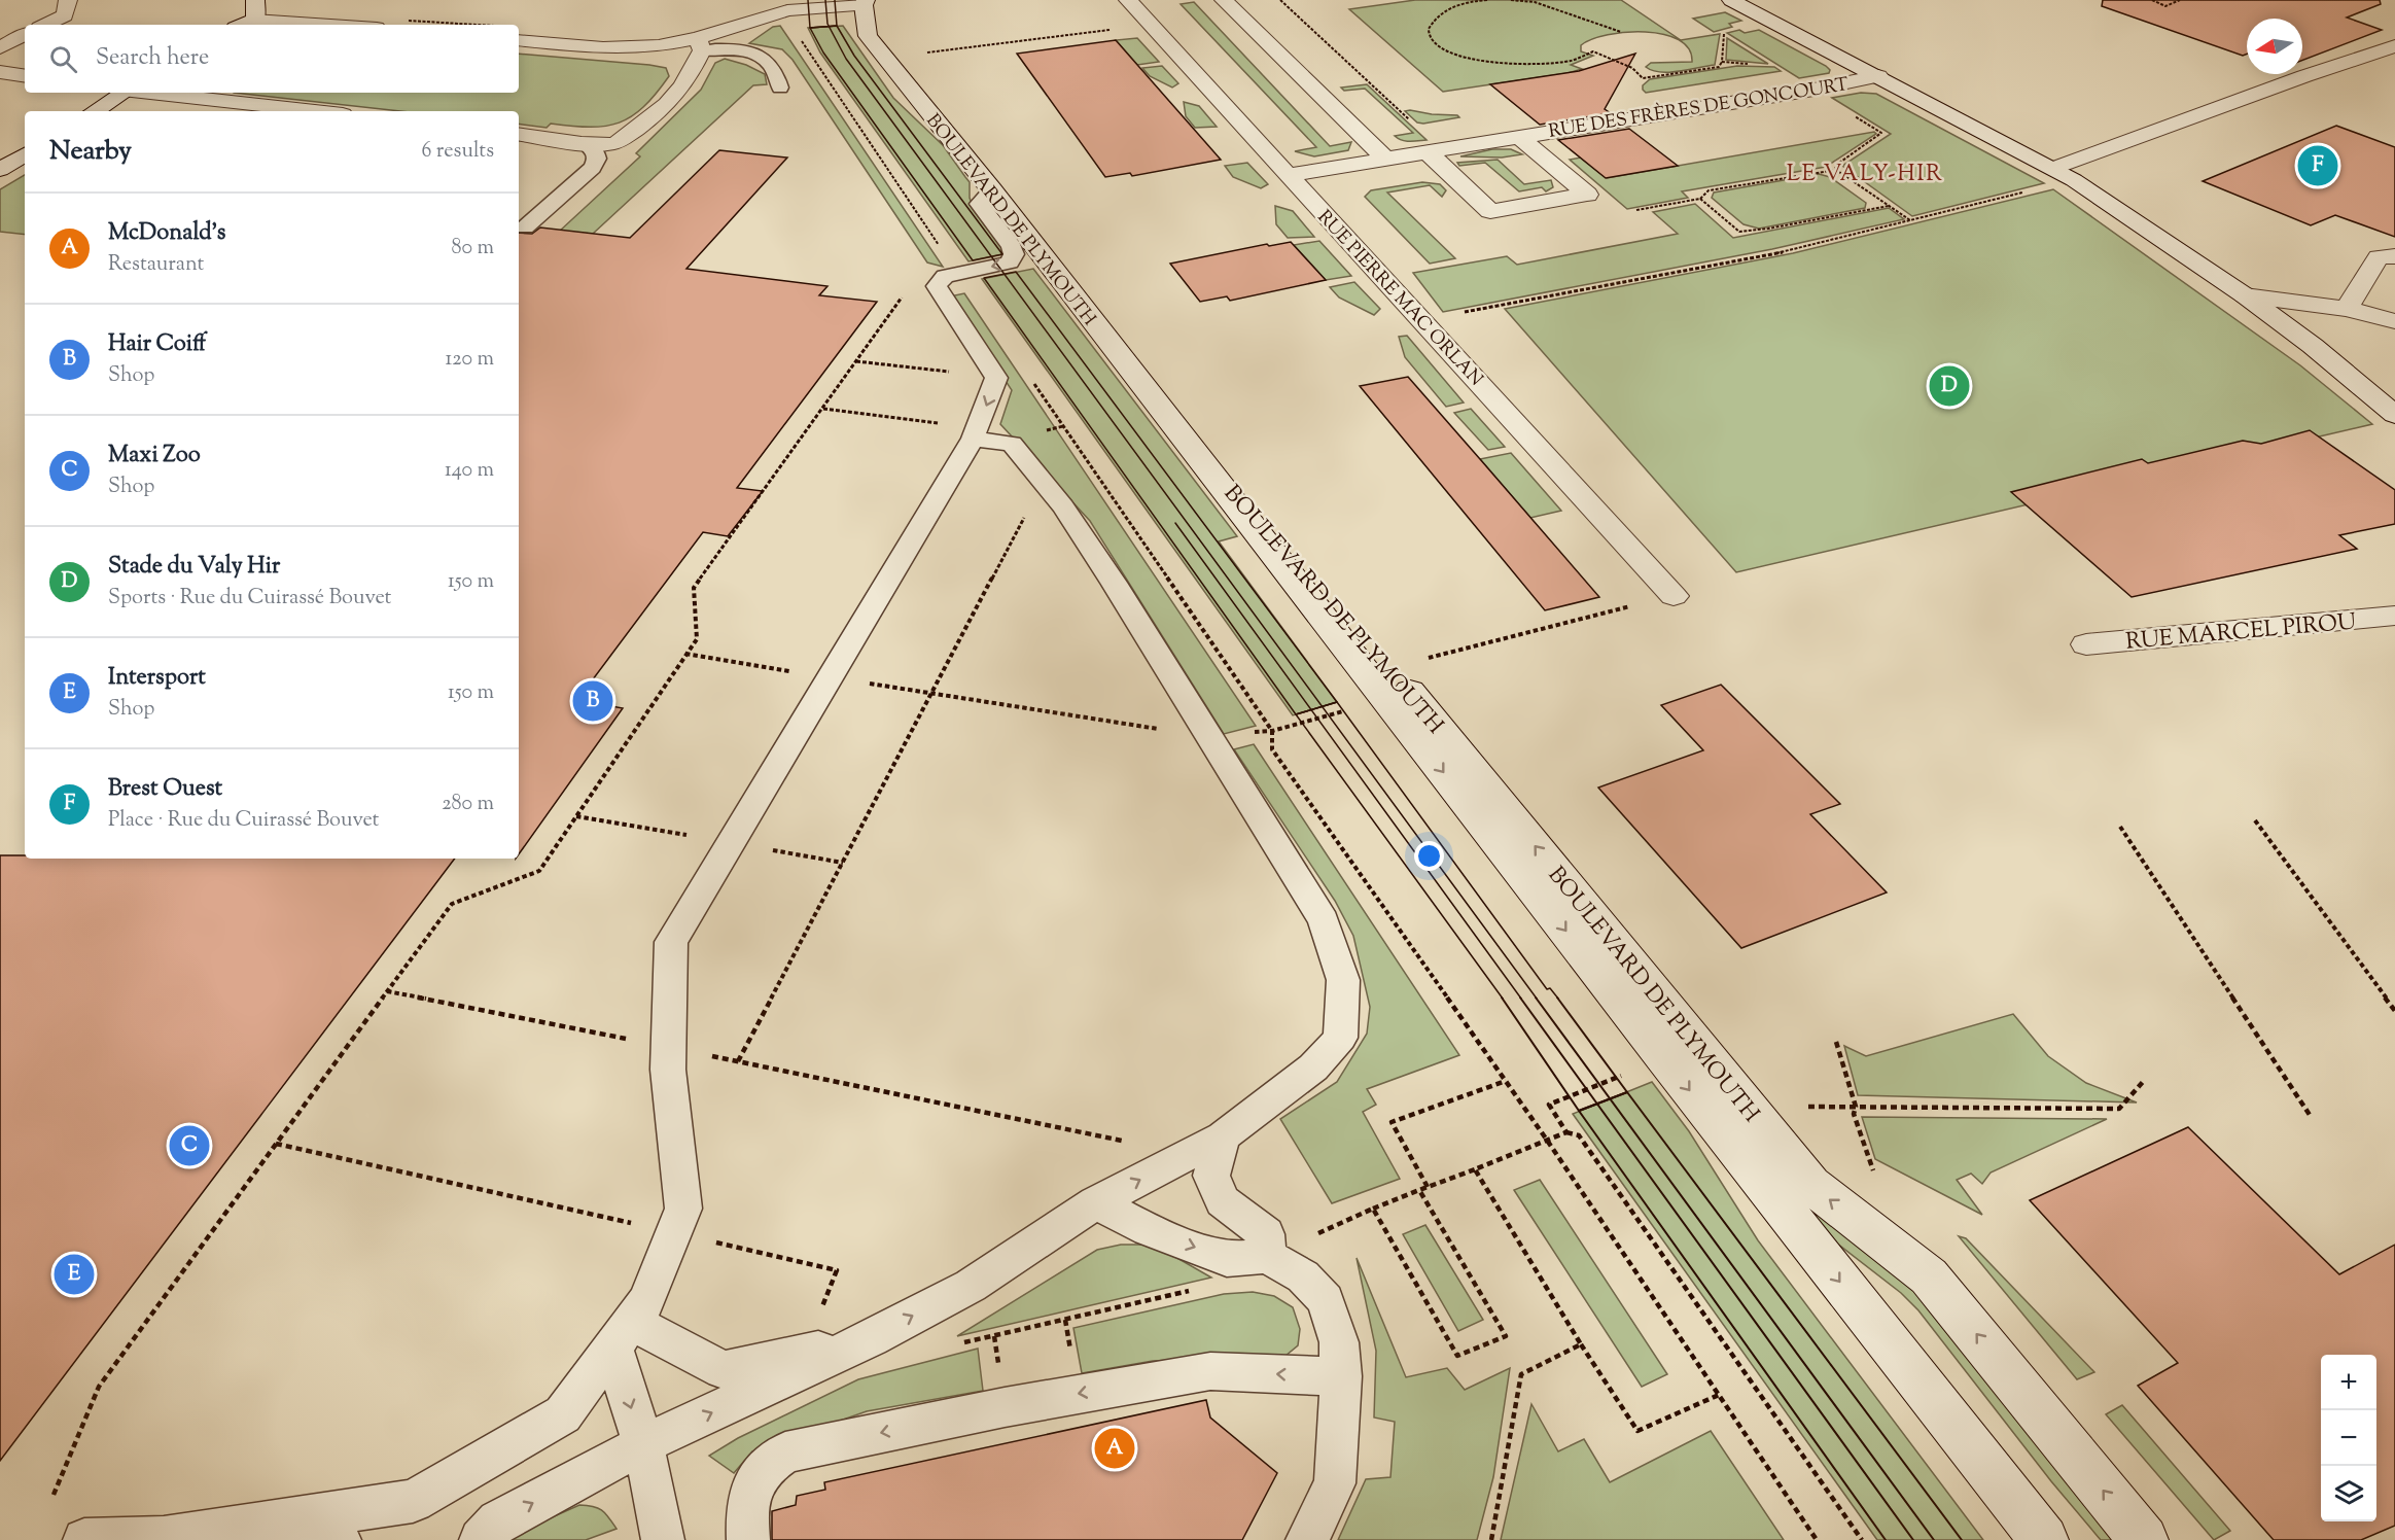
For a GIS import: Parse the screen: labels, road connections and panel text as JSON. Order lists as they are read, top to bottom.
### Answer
{
  "streets": {
    "street": [
      "RUE DES FRÈRES DE GONCOURT",
      "BOULEVARD DE PLYMOUTH",
      "RUE PIERRE MAC ORLAN",
      "RUE MARCEL PIROU"
    ]
  },
  "crossings": [
    ["RUE DES FRÈRES DE GONCOURT", "RUE PIERRE MAC ORLAN"]
  ],
  "districts": ["LE VALY-HIR"],
  "north": "left",
  "page": {
    "search": "Search here",
    "heading": ["Nearby", "6 results"],
    "pins": [
      "F",
      "D",
      "B",
      "C",
      "E",
      "A"
    ],
    "list": [
      {
        "mark": "A",
        "name": "McDonald's",
        "note": "Restaurant",
        "value": "80 m"
      },
      {
        "mark": "B",
        "name": "Hair Coiff",
        "note": "Shop",
        "value": "120 m"
      },
      {
        "mark": "C",
        "name": "Maxi Zoo",
        "note": "Shop",
        "value": "140 m"
      },
      {
        "mark": "D",
        "name": "Stade du Valy Hir",
        "note": "Sports · Rue du Cuirassé Bouvet",
        "value": "150 m"
      },
      {
        "mark": "E",
        "name": "Intersport",
        "note": "Shop",
        "value": "150 m"
      },
      {
        "mark": "F",
        "name": "Brest Ouest",
        "note": "Place · Rue du Cuirassé Bouvet",
        "value": "280 m"
      }
    ],
    "map_buttons": ["+", "−"]
  }
}
